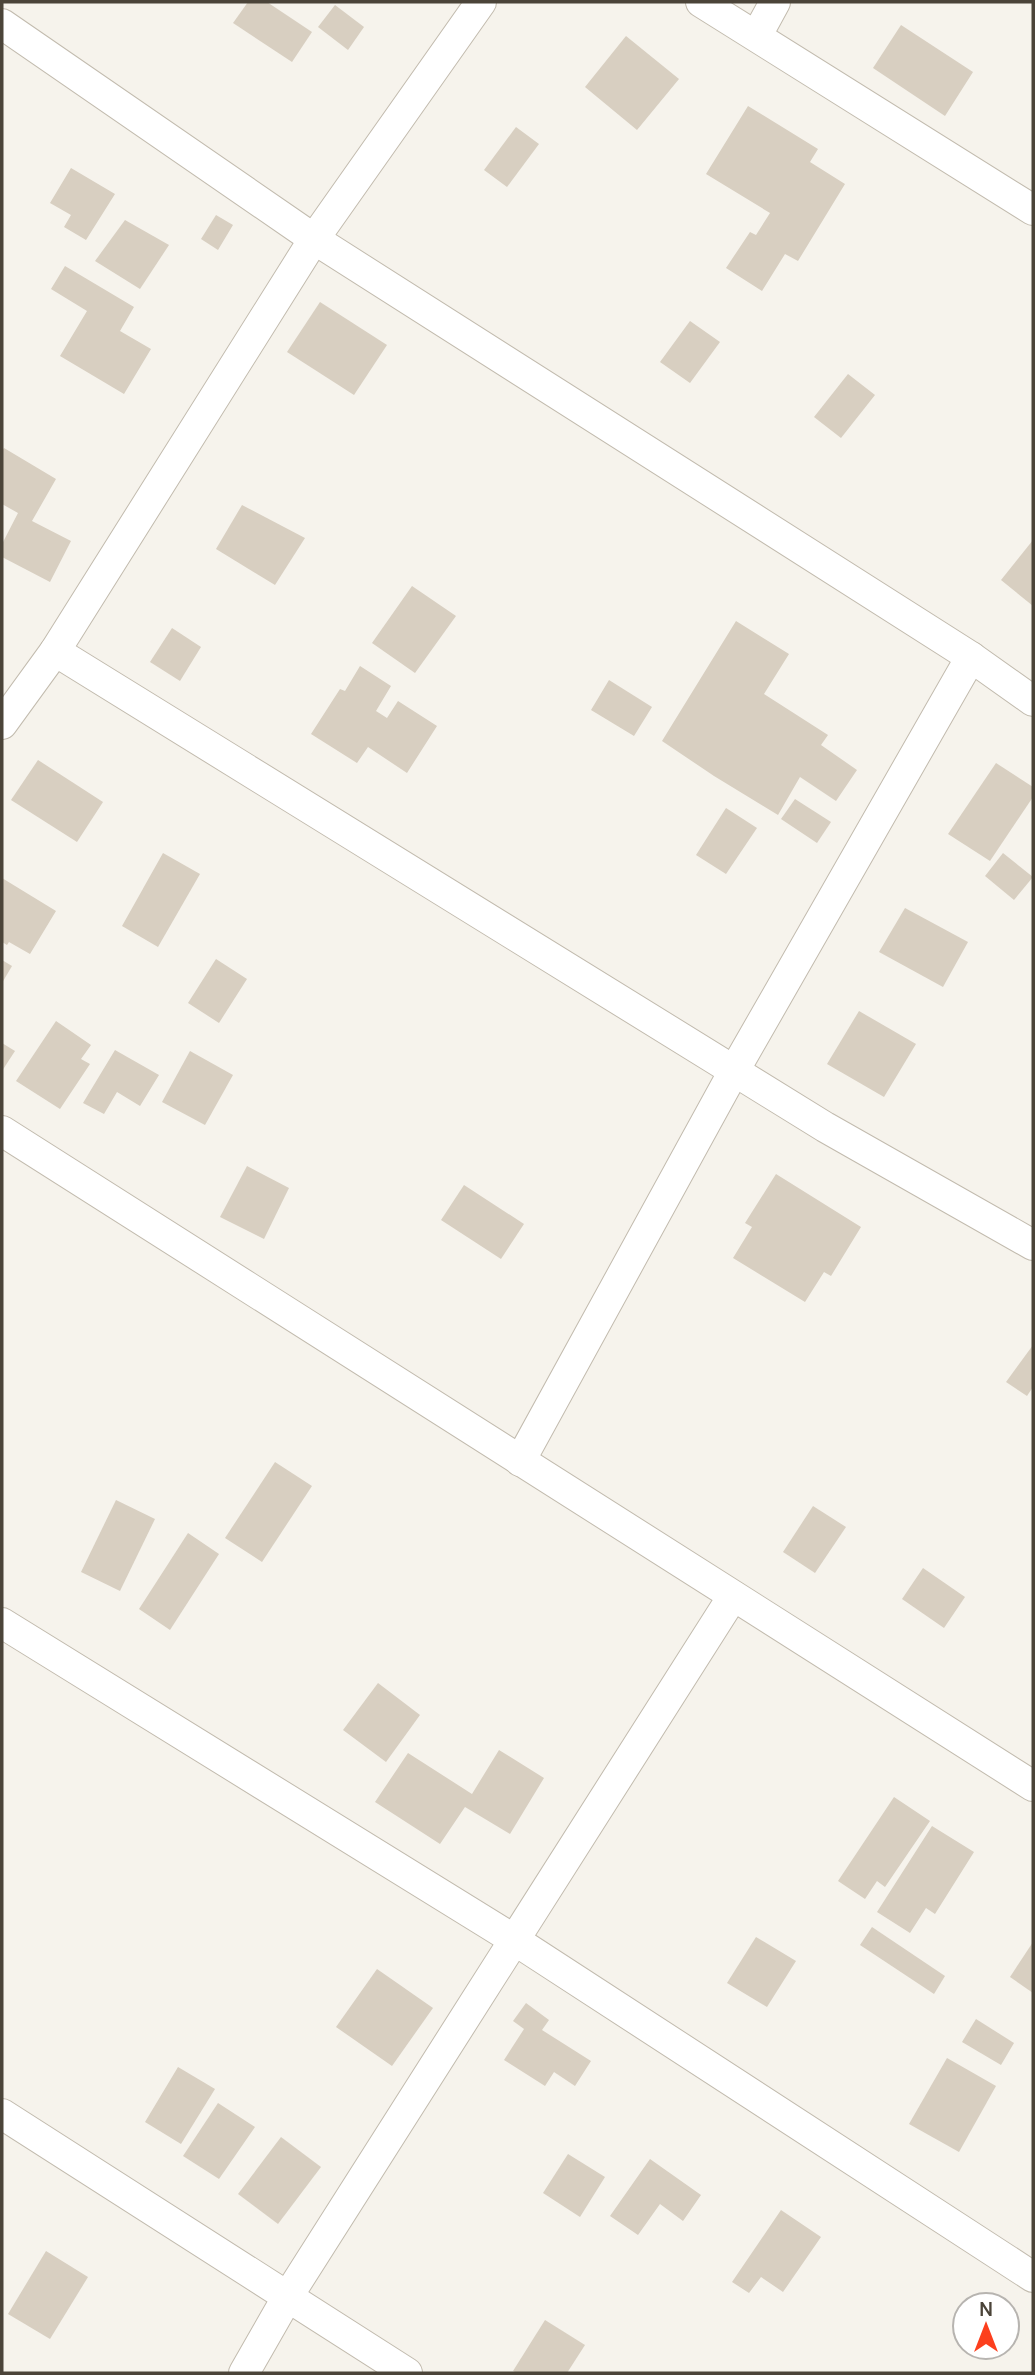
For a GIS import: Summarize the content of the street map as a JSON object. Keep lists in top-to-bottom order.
{
  "north": "top"
}
